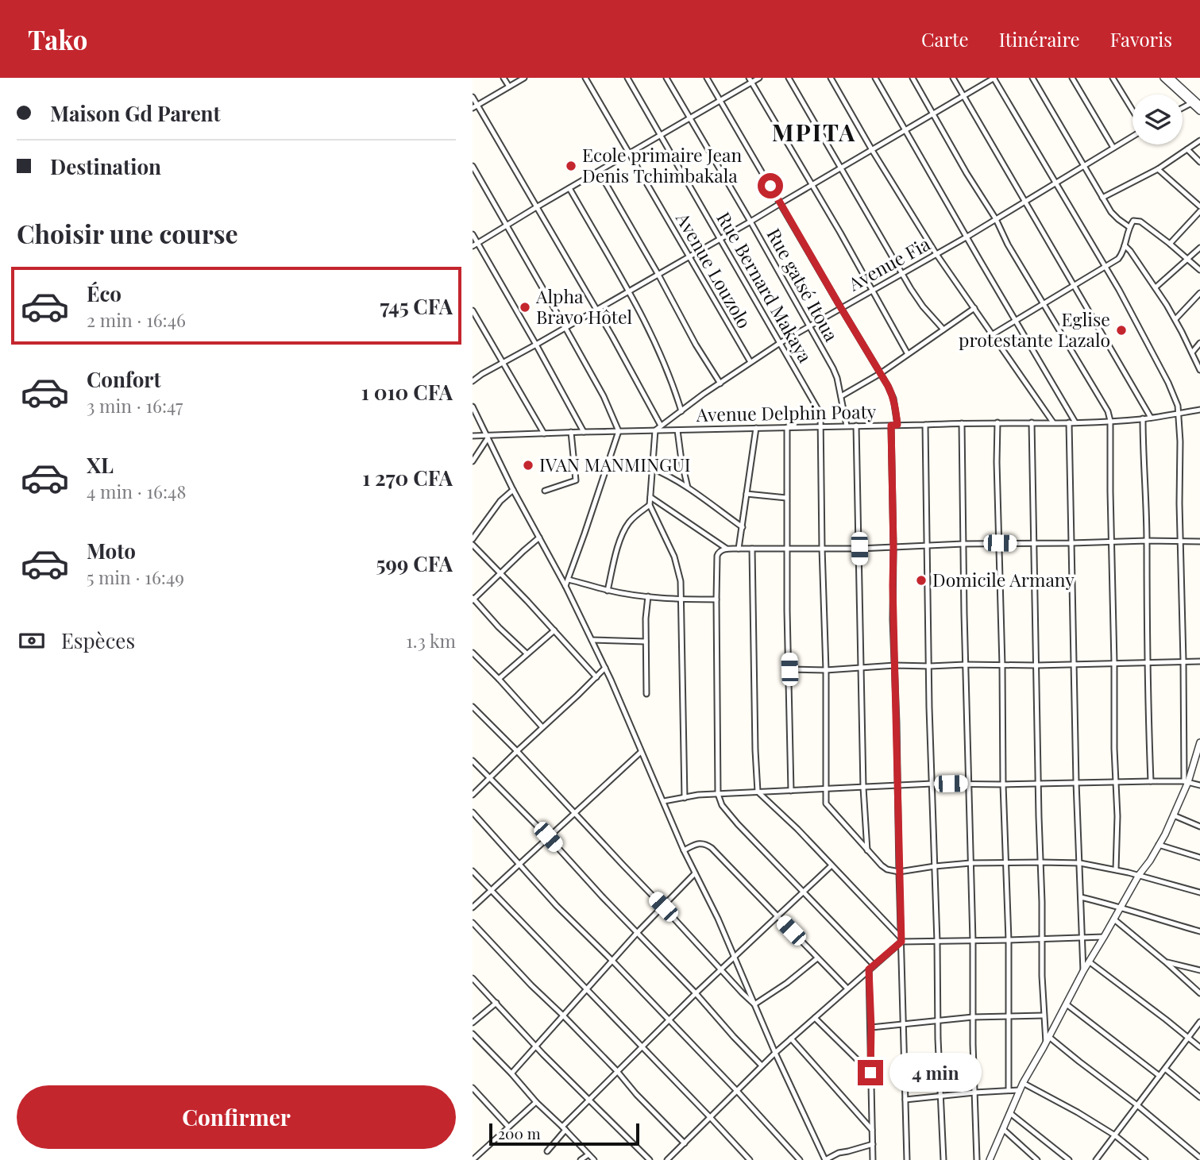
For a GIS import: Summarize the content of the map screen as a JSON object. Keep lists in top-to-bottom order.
{
  "streets": {
    "street": [
      "Avenue Fia",
      "Avenue Louzolo",
      "Rue gatsé Itoua",
      "Rue Bernard Makaya",
      "Avenue Delphin Poaty"
    ]
  },
  "crossings": [
    ["Avenue Fia", "Avenue Louzolo"],
    ["Avenue Fia", "Rue gatsé Itoua"],
    ["Avenue Fia", "Rue Bernard Makaya"],
    ["Avenue Fia", "Avenue Delphin Poaty"],
    ["Rue gatsé Itoua", "Avenue Delphin Poaty"],
    ["Rue Bernard Makaya", "Avenue Delphin Poaty"]
  ],
  "districts": ["MPITA"],
  "places": [
    "Ecole primaire Jean Denis Tchimbakala",
    "Alpha Bravo Hôtel",
    "Eglise protestante Lazalo",
    "IVAN MANMINGUI",
    "Domicile Armany"
  ],
  "scale_bar": "200 m",
  "page": {
    "header": "Tako",
    "nav": ["Carte", "Itinéraire", "Favoris"],
    "banner": ["Maison Gd Parent", "Destination"],
    "heading": "Choisir une course",
    "list": [
      {
        "name": "Éco",
        "note": "2 min · 16:46",
        "value": "745 CFA"
      },
      {
        "name": "Confort",
        "note": "3 min · 16:47",
        "value": "1 010 CFA"
      },
      {
        "name": "XL",
        "note": "4 min · 16:48",
        "value": "1 270 CFA"
      },
      {
        "name": "Moto",
        "note": "5 min · 16:49",
        "value": "599 CFA"
      }
    ],
    "pay": ["Espèces", "1.3 km"],
    "bubble": "4 min",
    "buttons": "Confirmer",
    "scale": "200 m"
  }
}
